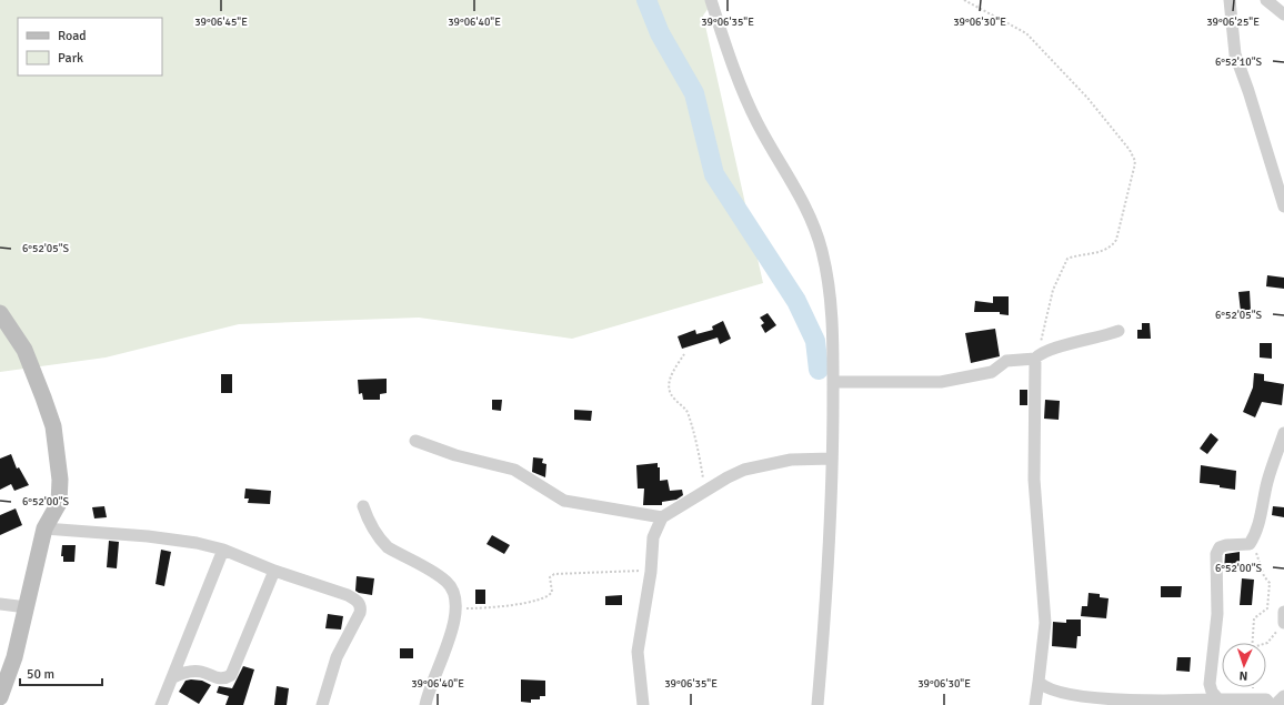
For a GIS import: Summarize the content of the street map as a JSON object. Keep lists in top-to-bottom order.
{
  "legend": ["Road", "Park"],
  "scale_bar": "50 m",
  "north": "bottom",
  "coordinates": [
    "39°06'45\"E",
    "39°06'40\"E",
    "39°06'35\"E",
    "39°06'30\"E",
    "39°06'25\"E",
    "6°52'10\"S",
    "6°52'05\"S",
    "6°52'00\"S"
  ]
}
